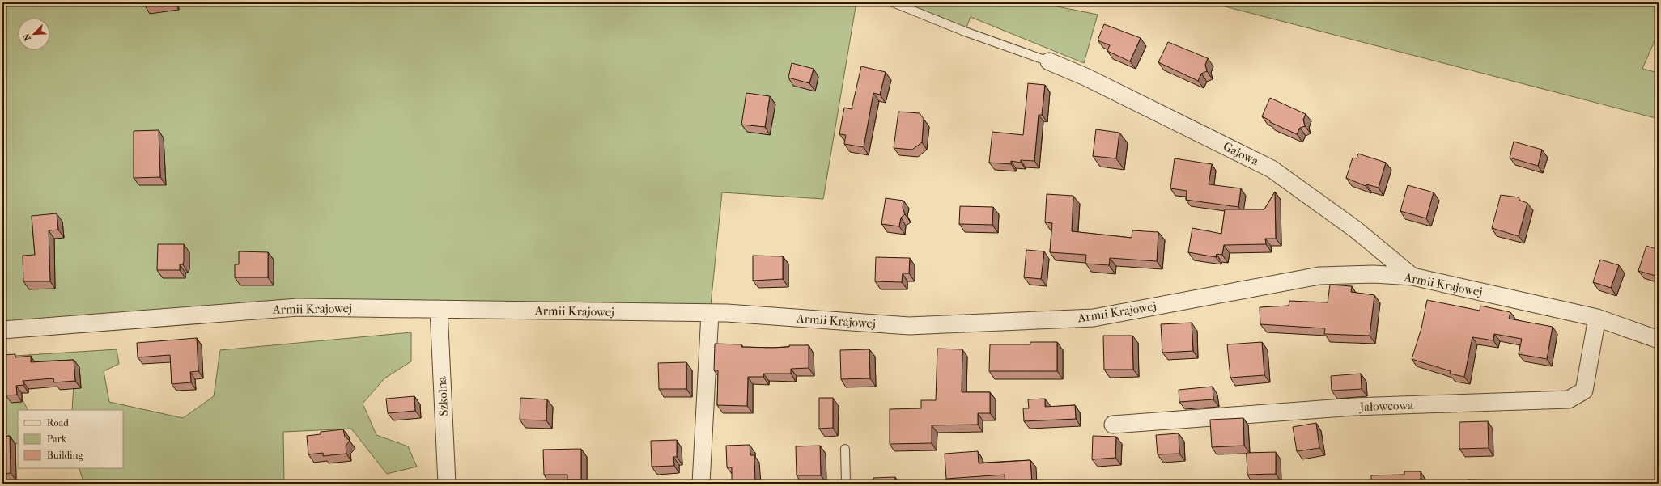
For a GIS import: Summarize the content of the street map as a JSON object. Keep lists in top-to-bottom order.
{
  "streets": {
    "street": [
      "Gajowa",
      "Armii Krajowej",
      "Szkolna",
      "Jałowcowa"
    ]
  },
  "crossings": [
    ["Gajowa", "Armii Krajowej"],
    ["Armii Krajowej", "Szkolna"],
    ["Armii Krajowej", "Jałowcowa"]
  ],
  "legend": ["Road", "Park", "Building"],
  "north": "bottom left"
}
